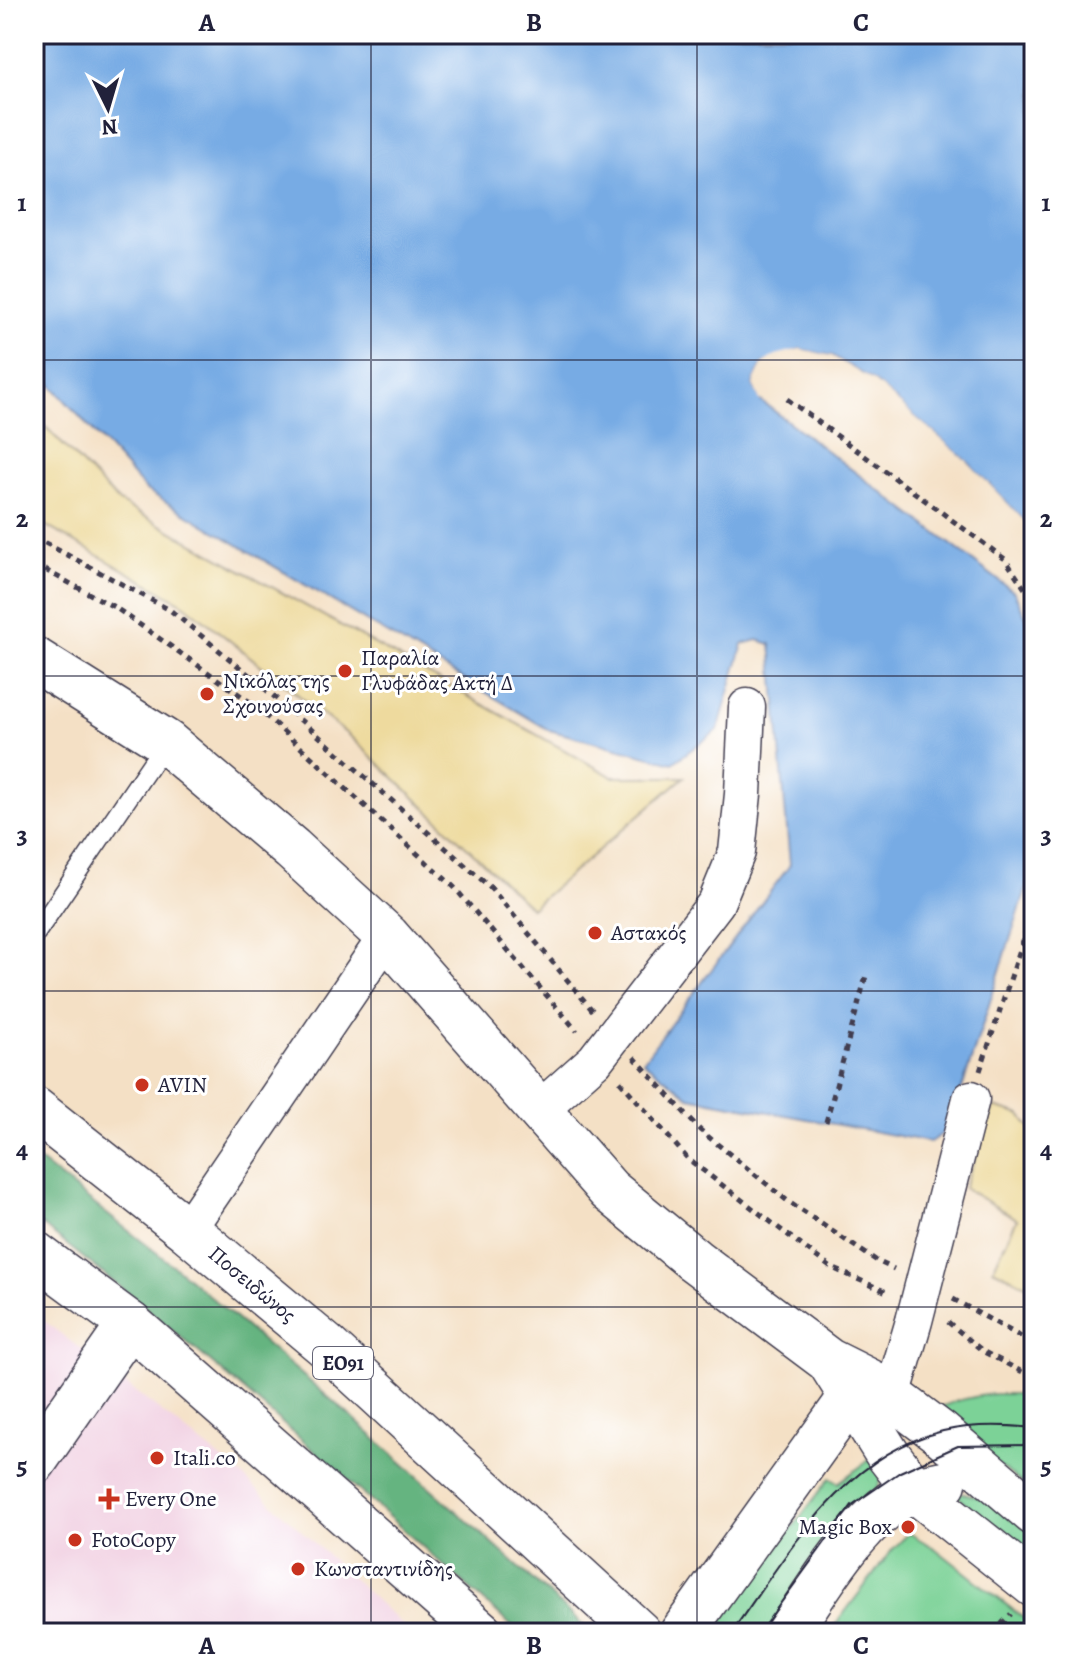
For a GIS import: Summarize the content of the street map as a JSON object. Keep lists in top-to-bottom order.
{
  "streets": {
    "main road": ["Ποσειδώνος", "ΕΟ91"]
  },
  "places": {
    "other": [
      "Παραλία Γλυφάδας Ακτή Δ",
      "Νικόλας της Σχοινούσας",
      "Αστακός",
      "AVIN",
      "Itali.co",
      "Magic Box",
      "FotoCopy",
      "Κωνσταντινίδης"
    ],
    "health": ["Every One"]
  },
  "north": "bottom",
  "grid": {
    "columns": ["A", "B", "C"],
    "rows": [
      "1",
      "2",
      "3",
      "4",
      "5"
    ]
  }
}
